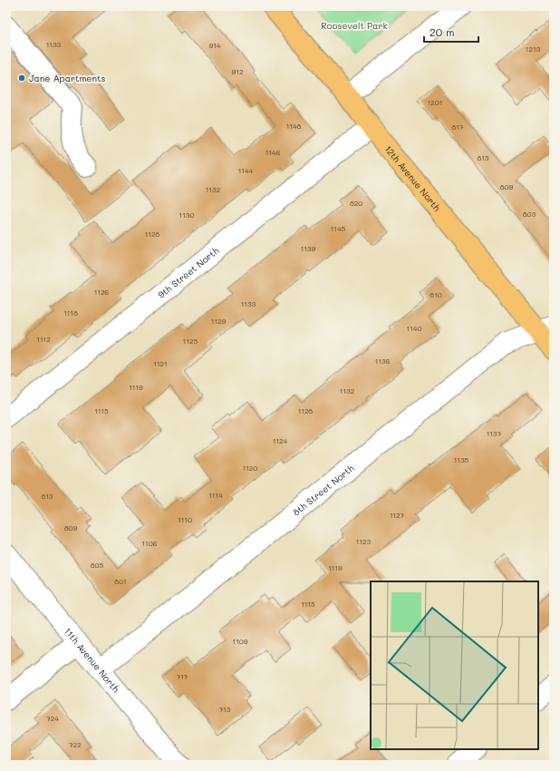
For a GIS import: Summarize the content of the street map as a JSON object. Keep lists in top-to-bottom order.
{
  "streets": {
    "main road": ["12th Avenue North"],
    "street": ["9th Street North", "8th Street North", "11th Avenue North"]
  },
  "crossings": [
    ["12th Avenue North", "9th Street North"],
    ["12th Avenue North", "8th Street North"],
    ["8th Street North", "11th Avenue North"]
  ],
  "parks": ["Roosevelt Park"],
  "places": ["Jane Apartments"],
  "house_numbers": [
    "1133",
    "914",
    "1213",
    "912",
    "1201",
    "1148",
    "817",
    "1146",
    "813",
    "1144",
    "809",
    "1132",
    "820",
    "803",
    "1130",
    "1145",
    "1128",
    "1139",
    "1126",
    "810",
    "1133",
    "1118",
    "1129",
    "1140",
    "1112",
    "1125",
    "1136",
    "1121",
    "1119",
    "1132",
    "1115",
    "1128",
    "1137",
    "1124",
    "1135",
    "1120",
    "1114",
    "813",
    "1127",
    "1110",
    "809",
    "1123",
    "1106",
    "805",
    "1119",
    "801",
    "1115",
    "1109",
    "717",
    "713",
    "724",
    "722"
  ],
  "scale_bar": "20 m"
}
